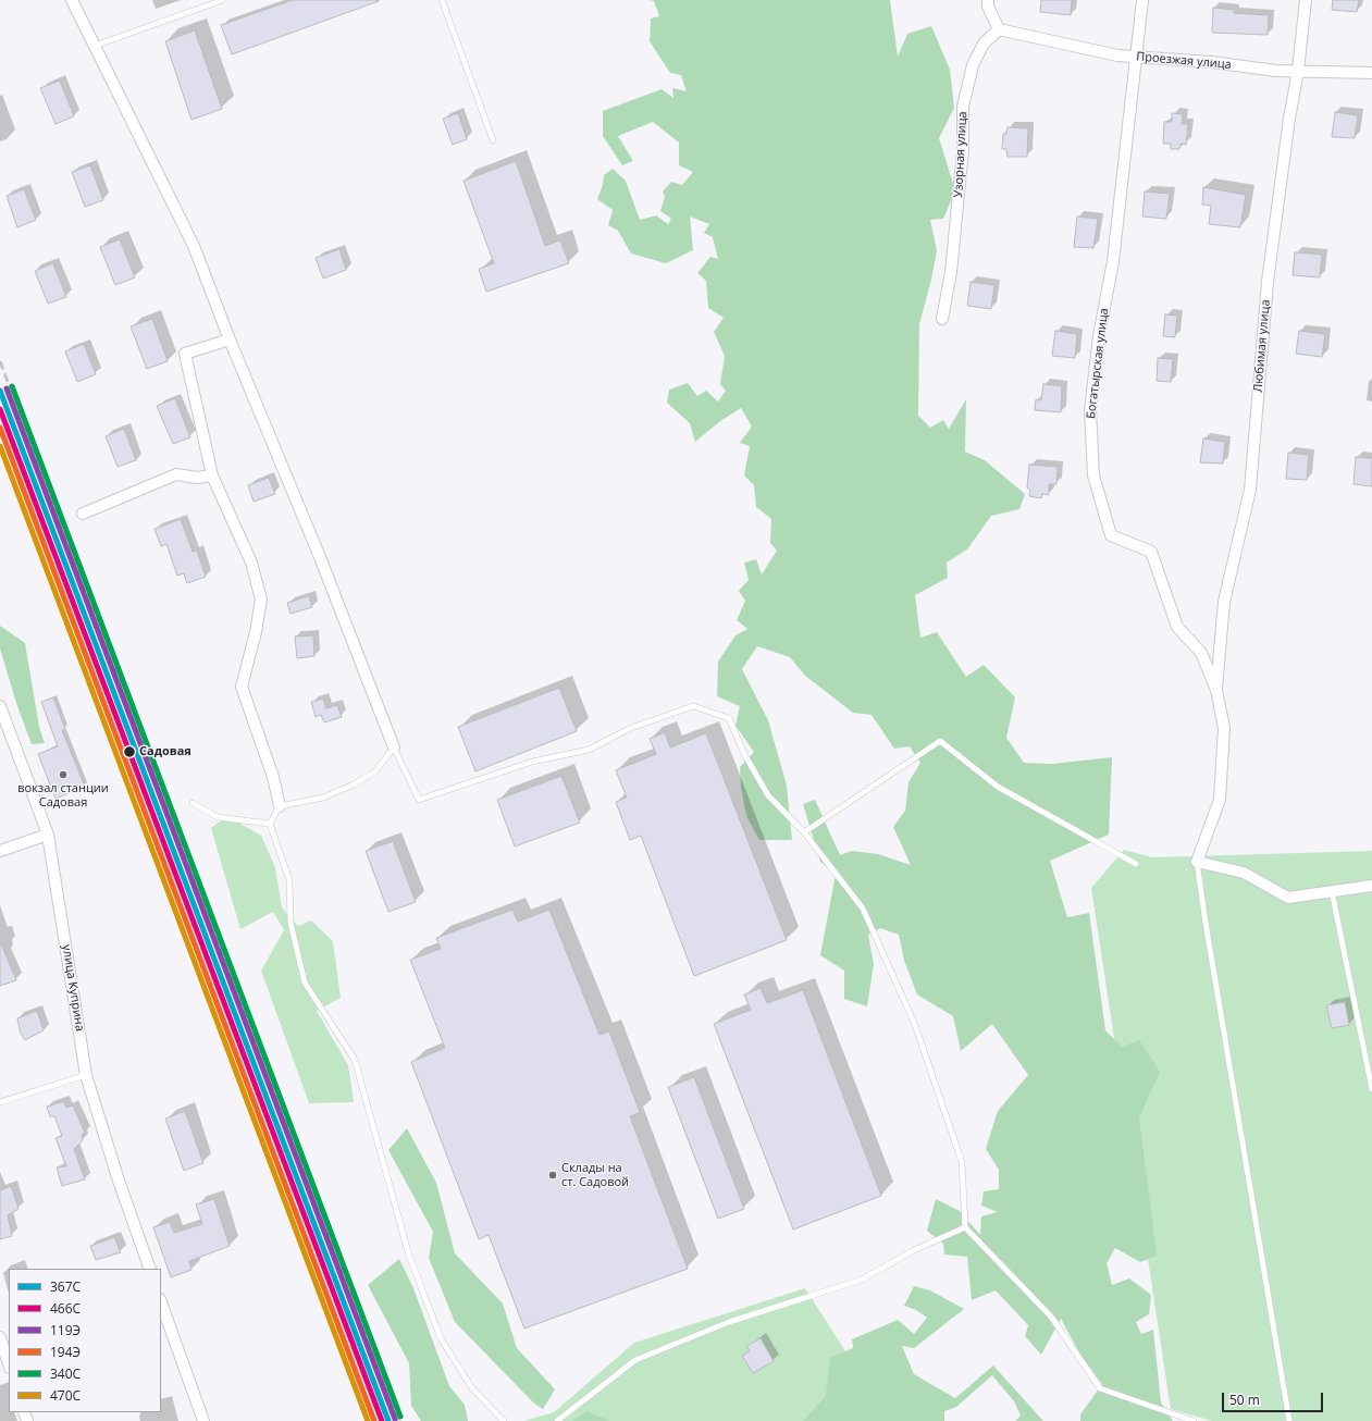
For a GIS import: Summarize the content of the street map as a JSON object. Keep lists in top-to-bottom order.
{
  "streets": {
    "street": [
      "Проезжая улица",
      "Узорная улица",
      "Любимая улица",
      "Богатырская улица",
      "улица Куприна"
    ]
  },
  "crossings": [
    ["Проезжая улица", "Узорная улица"],
    ["Проезжая улица", "Любимая улица"],
    ["Проезжая улица", "Богатырская улица"],
    ["Любимая улица", "Богатырская улица"]
  ],
  "places": ["Садовая", "вокзал станции Садовая", "Склады на ст. Садовой"],
  "lines": [
    "transit line 340С",
    "transit line 119Э",
    "transit line 367С",
    "transit line 466С",
    "transit line 194Э",
    "transit line 470С"
  ],
  "legend": [
    "367С",
    "466С",
    "119Э",
    "194Э",
    "340С",
    "470С"
  ],
  "scale_bar": "50 m"
}
